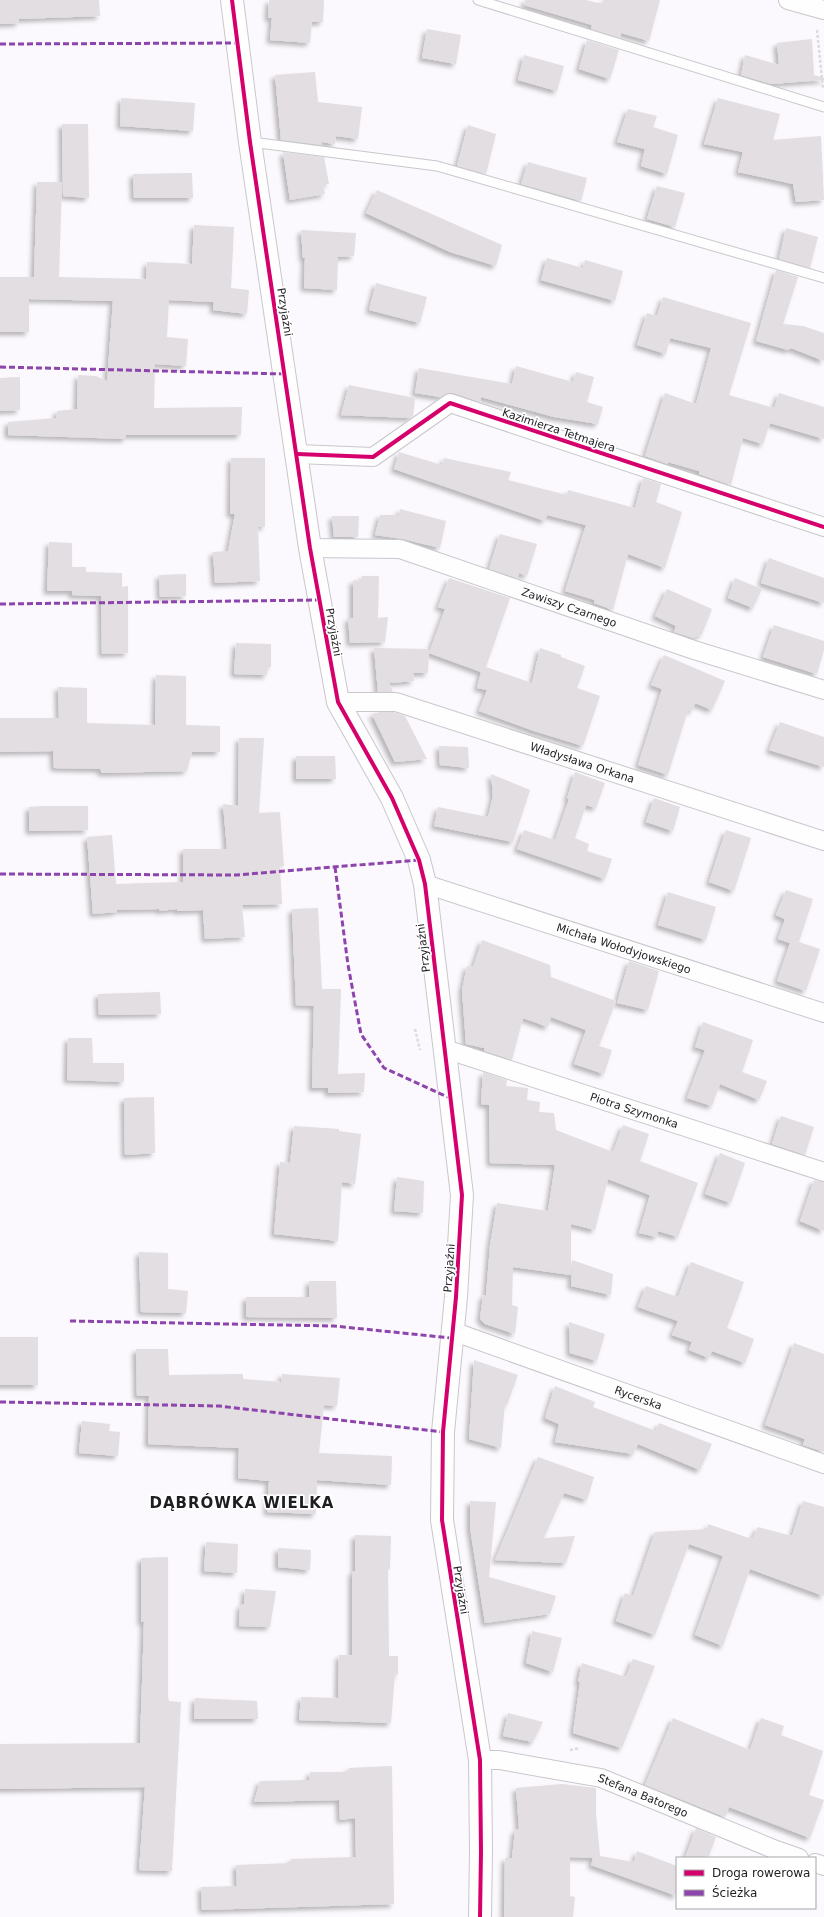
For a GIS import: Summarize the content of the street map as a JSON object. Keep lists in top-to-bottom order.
{
  "streets": {
    "street": [
      "Przyjaźni",
      "Kazimierza Tetmajera",
      "Zawiszy Czarnego",
      "Władysława Orkana",
      "Michała Wołodyjowskiego",
      "Piotra Szymonka",
      "Rycerska",
      "Stefana Batorego"
    ]
  },
  "crossings": [
    ["Przyjaźni", "Kazimierza Tetmajera"],
    ["Przyjaźni", "Zawiszy Czarnego"],
    ["Przyjaźni", "Władysława Orkana"],
    ["Przyjaźni", "Michała Wołodyjowskiego"],
    ["Przyjaźni", "Piotra Szymonka"],
    ["Przyjaźni", "Rycerska"],
    ["Przyjaźni", "Stefana Batorego"]
  ],
  "districts": ["DĄBRÓWKA WIELKA"],
  "legend": ["Droga rowerowa", "Ścieżka"]
}
